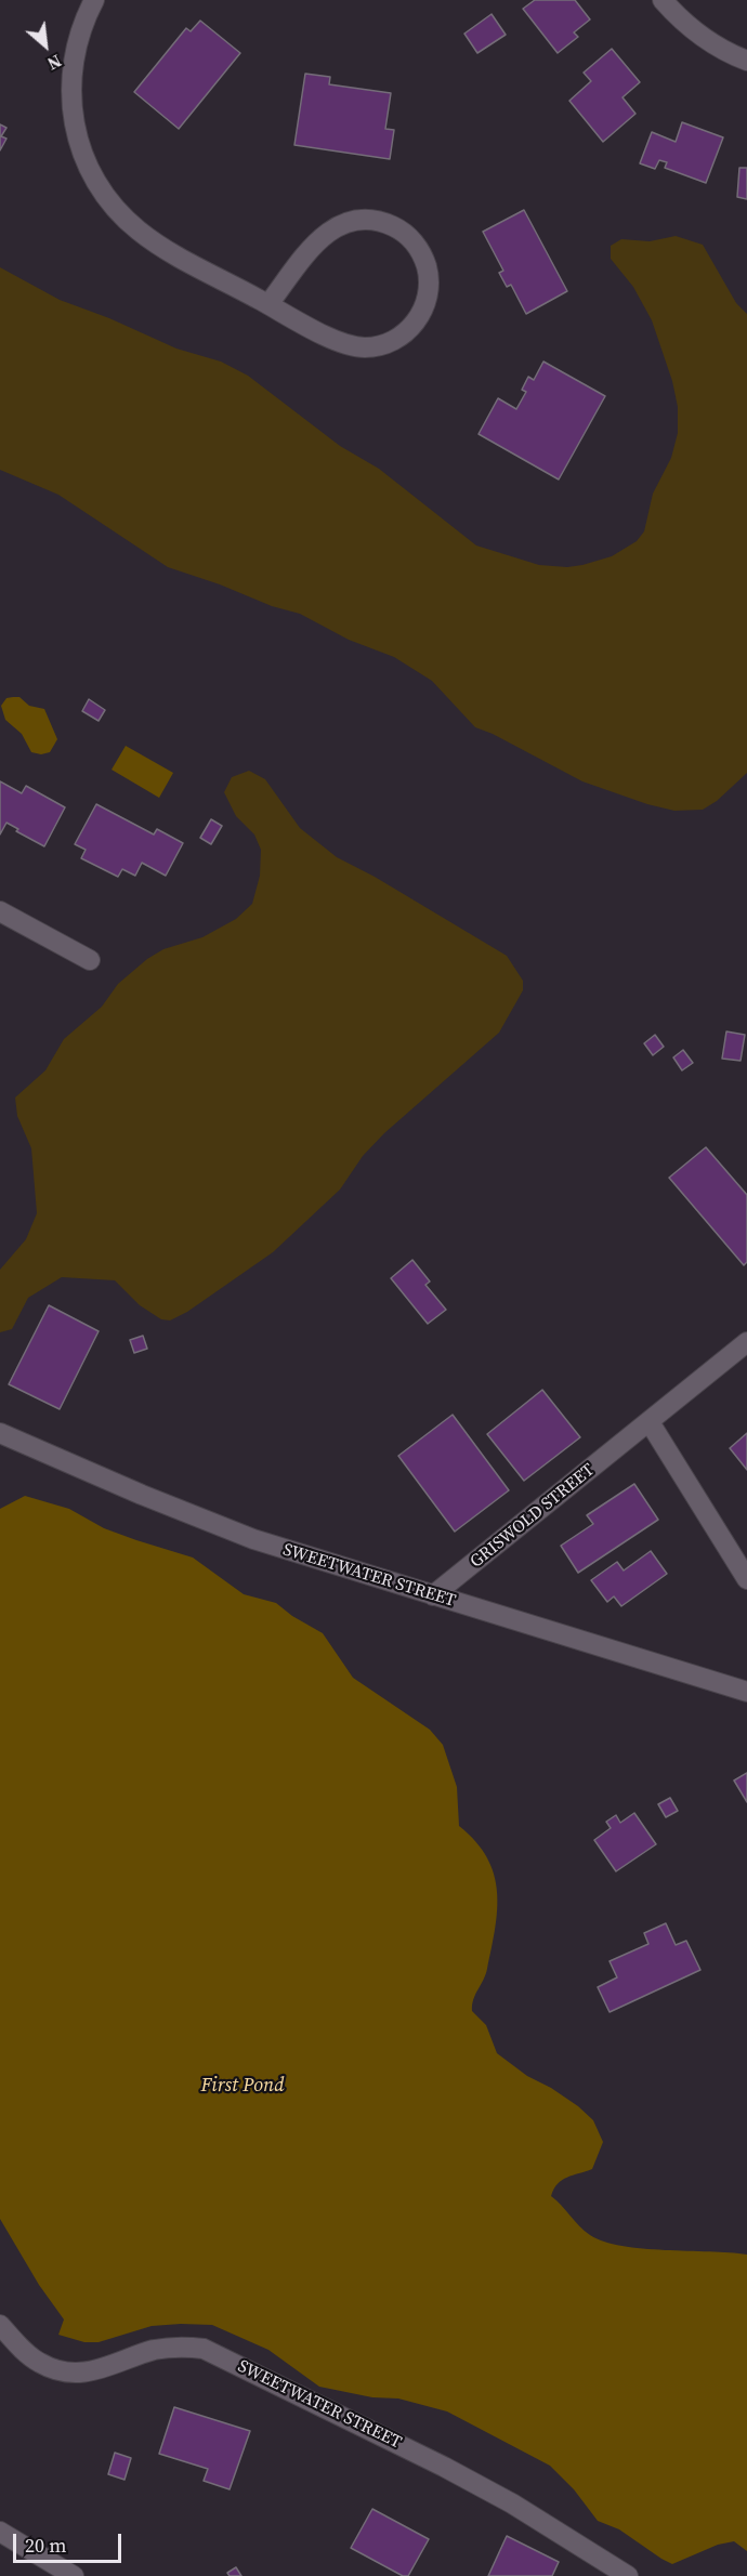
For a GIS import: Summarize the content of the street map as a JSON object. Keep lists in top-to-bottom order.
{
  "streets": {
    "street": ["GRISWOLD STREET", "SWEETWATER STREET"]
  },
  "crossings": [
    ["GRISWOLD STREET", "SWEETWATER STREET"]
  ],
  "water": ["First Pond"],
  "scale_bar": "20 m",
  "north": "bottom right"
}
